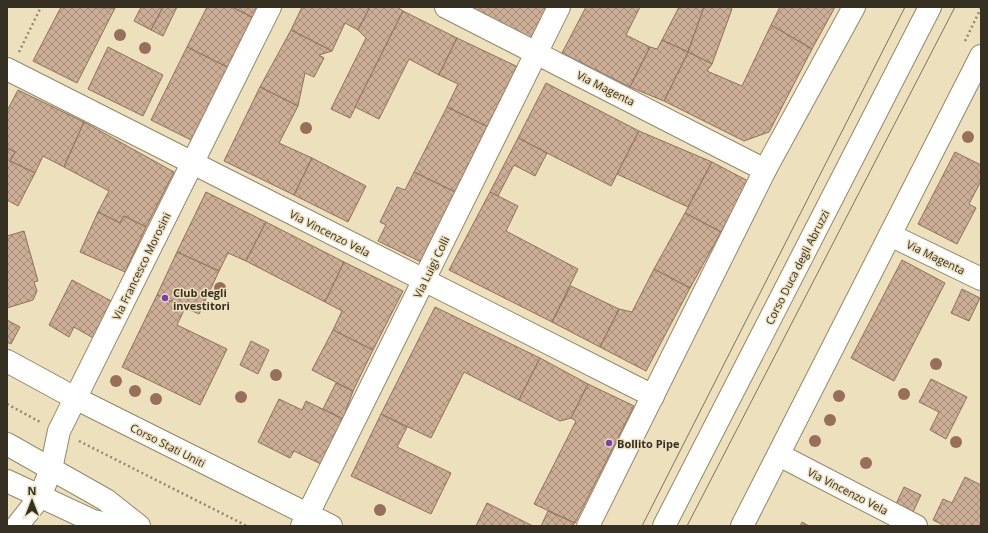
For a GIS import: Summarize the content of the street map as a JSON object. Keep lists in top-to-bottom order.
{
  "streets": {
    "street": [
      "Via Magenta",
      "Via Vincenzo Vela",
      "Via Francesco Morosini",
      "Via Luigi Colli",
      "Corso Duca degli Abruzzi",
      "Corso Stati Uniti"
    ]
  },
  "crossings": [
    ["Via Magenta", "Via Luigi Colli"],
    ["Via Vincenzo Vela", "Via Francesco Morosini"],
    ["Via Vincenzo Vela", "Via Luigi Colli"],
    ["Via Francesco Morosini", "Corso Stati Uniti"],
    ["Via Luigi Colli", "Corso Stati Uniti"]
  ],
  "places": ["Club degli investitori", "Bollito Pipe"],
  "north": "top"
}
